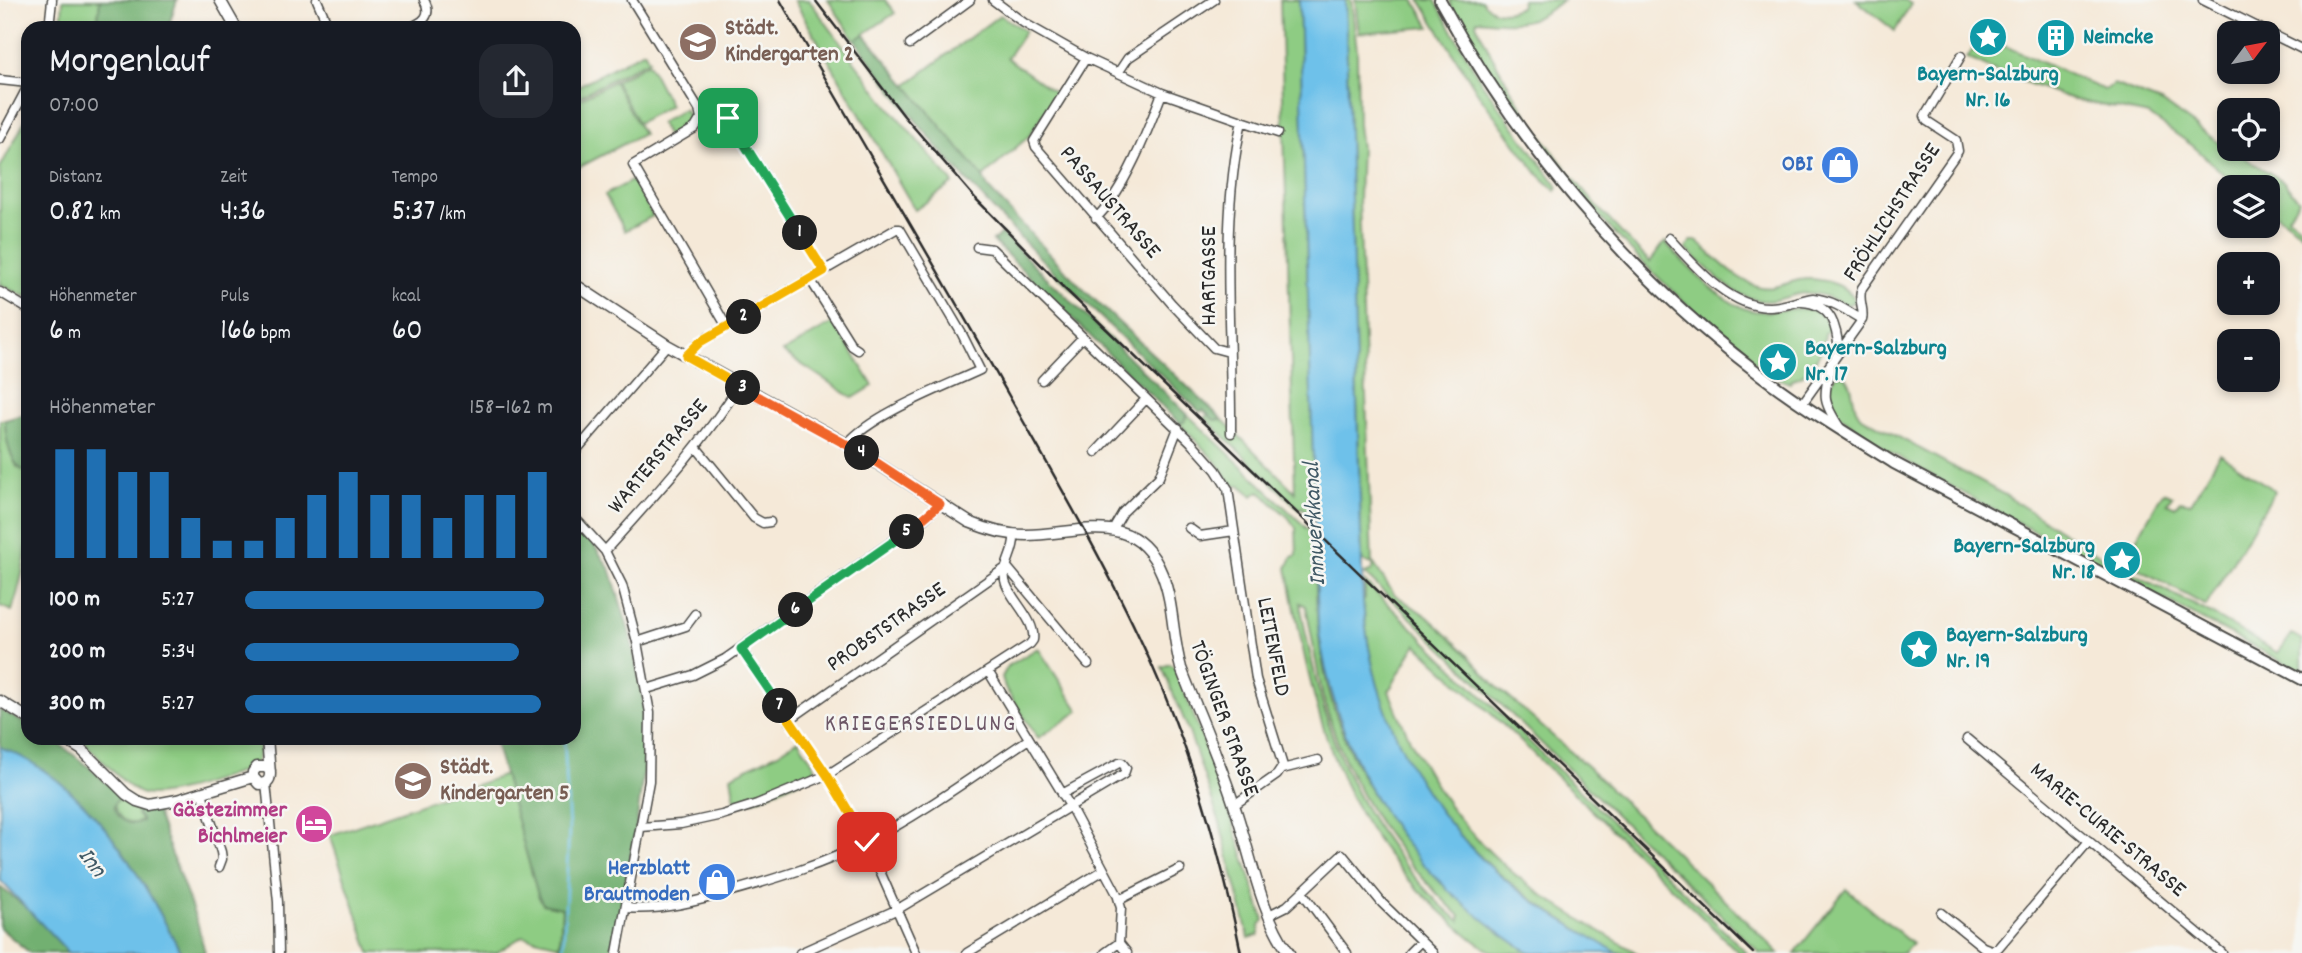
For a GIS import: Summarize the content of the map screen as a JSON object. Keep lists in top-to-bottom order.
{
  "streets": {
    "street": [
      "PASSAUSTRASSE",
      "FRÖHLICHSTRASSE",
      "HARTGASSE",
      "WARTERSTRASSE",
      "PROBSTSTRASSE",
      "LEITENFELD",
      "TÖGINGER STRASSE",
      "MARIE-CURIE-STRASSE"
    ]
  },
  "crossings": [
    ["PASSAUSTRASSE", "HARTGASSE"]
  ],
  "districts": ["KRIEGERSIEDLUNG"],
  "water": ["Innwerkkanal", "Inn"],
  "places": {
    "place": [
      "Bayern-Salzburg Nr. 16",
      "Bayern-Salzburg Nr. 17",
      "Bayern-Salzburg Nr. 18",
      "Bayern-Salzburg Nr. 19"
    ],
    "building": ["Neimcke"],
    "school or university": ["Städt. Kindergarten 2", "Städt. Kindergarten 5"],
    "shop": ["OBI", "Herzblatt Brautmoden"],
    "hotel": ["Gästezimmer Bichlmeier"]
  },
  "north": "top right",
  "page": {
    "map_buttons": ["+", "−"],
    "heading": ["Morgenlauf", "07:00"],
    "stats": [
      ["Distanz", "0.82 km"],
      ["Zeit", "4:36"],
      ["Tempo", "5:37 /km"],
      ["Höhenmeter", "6 m"],
      ["Puls", "166 bpm"],
      ["kcal", "60"]
    ],
    "pins": [
      "1",
      "2",
      "3",
      "4",
      "5",
      "6",
      "7"
    ],
    "chart": ["Höhenmeter", "158–162 m"],
    "list": [
      {
        "name": "100 m",
        "note": "5:27"
      },
      {
        "name": "200 m",
        "note": "5:34"
      },
      {
        "name": "300 m",
        "note": "5:27"
      }
    ]
  }
}
